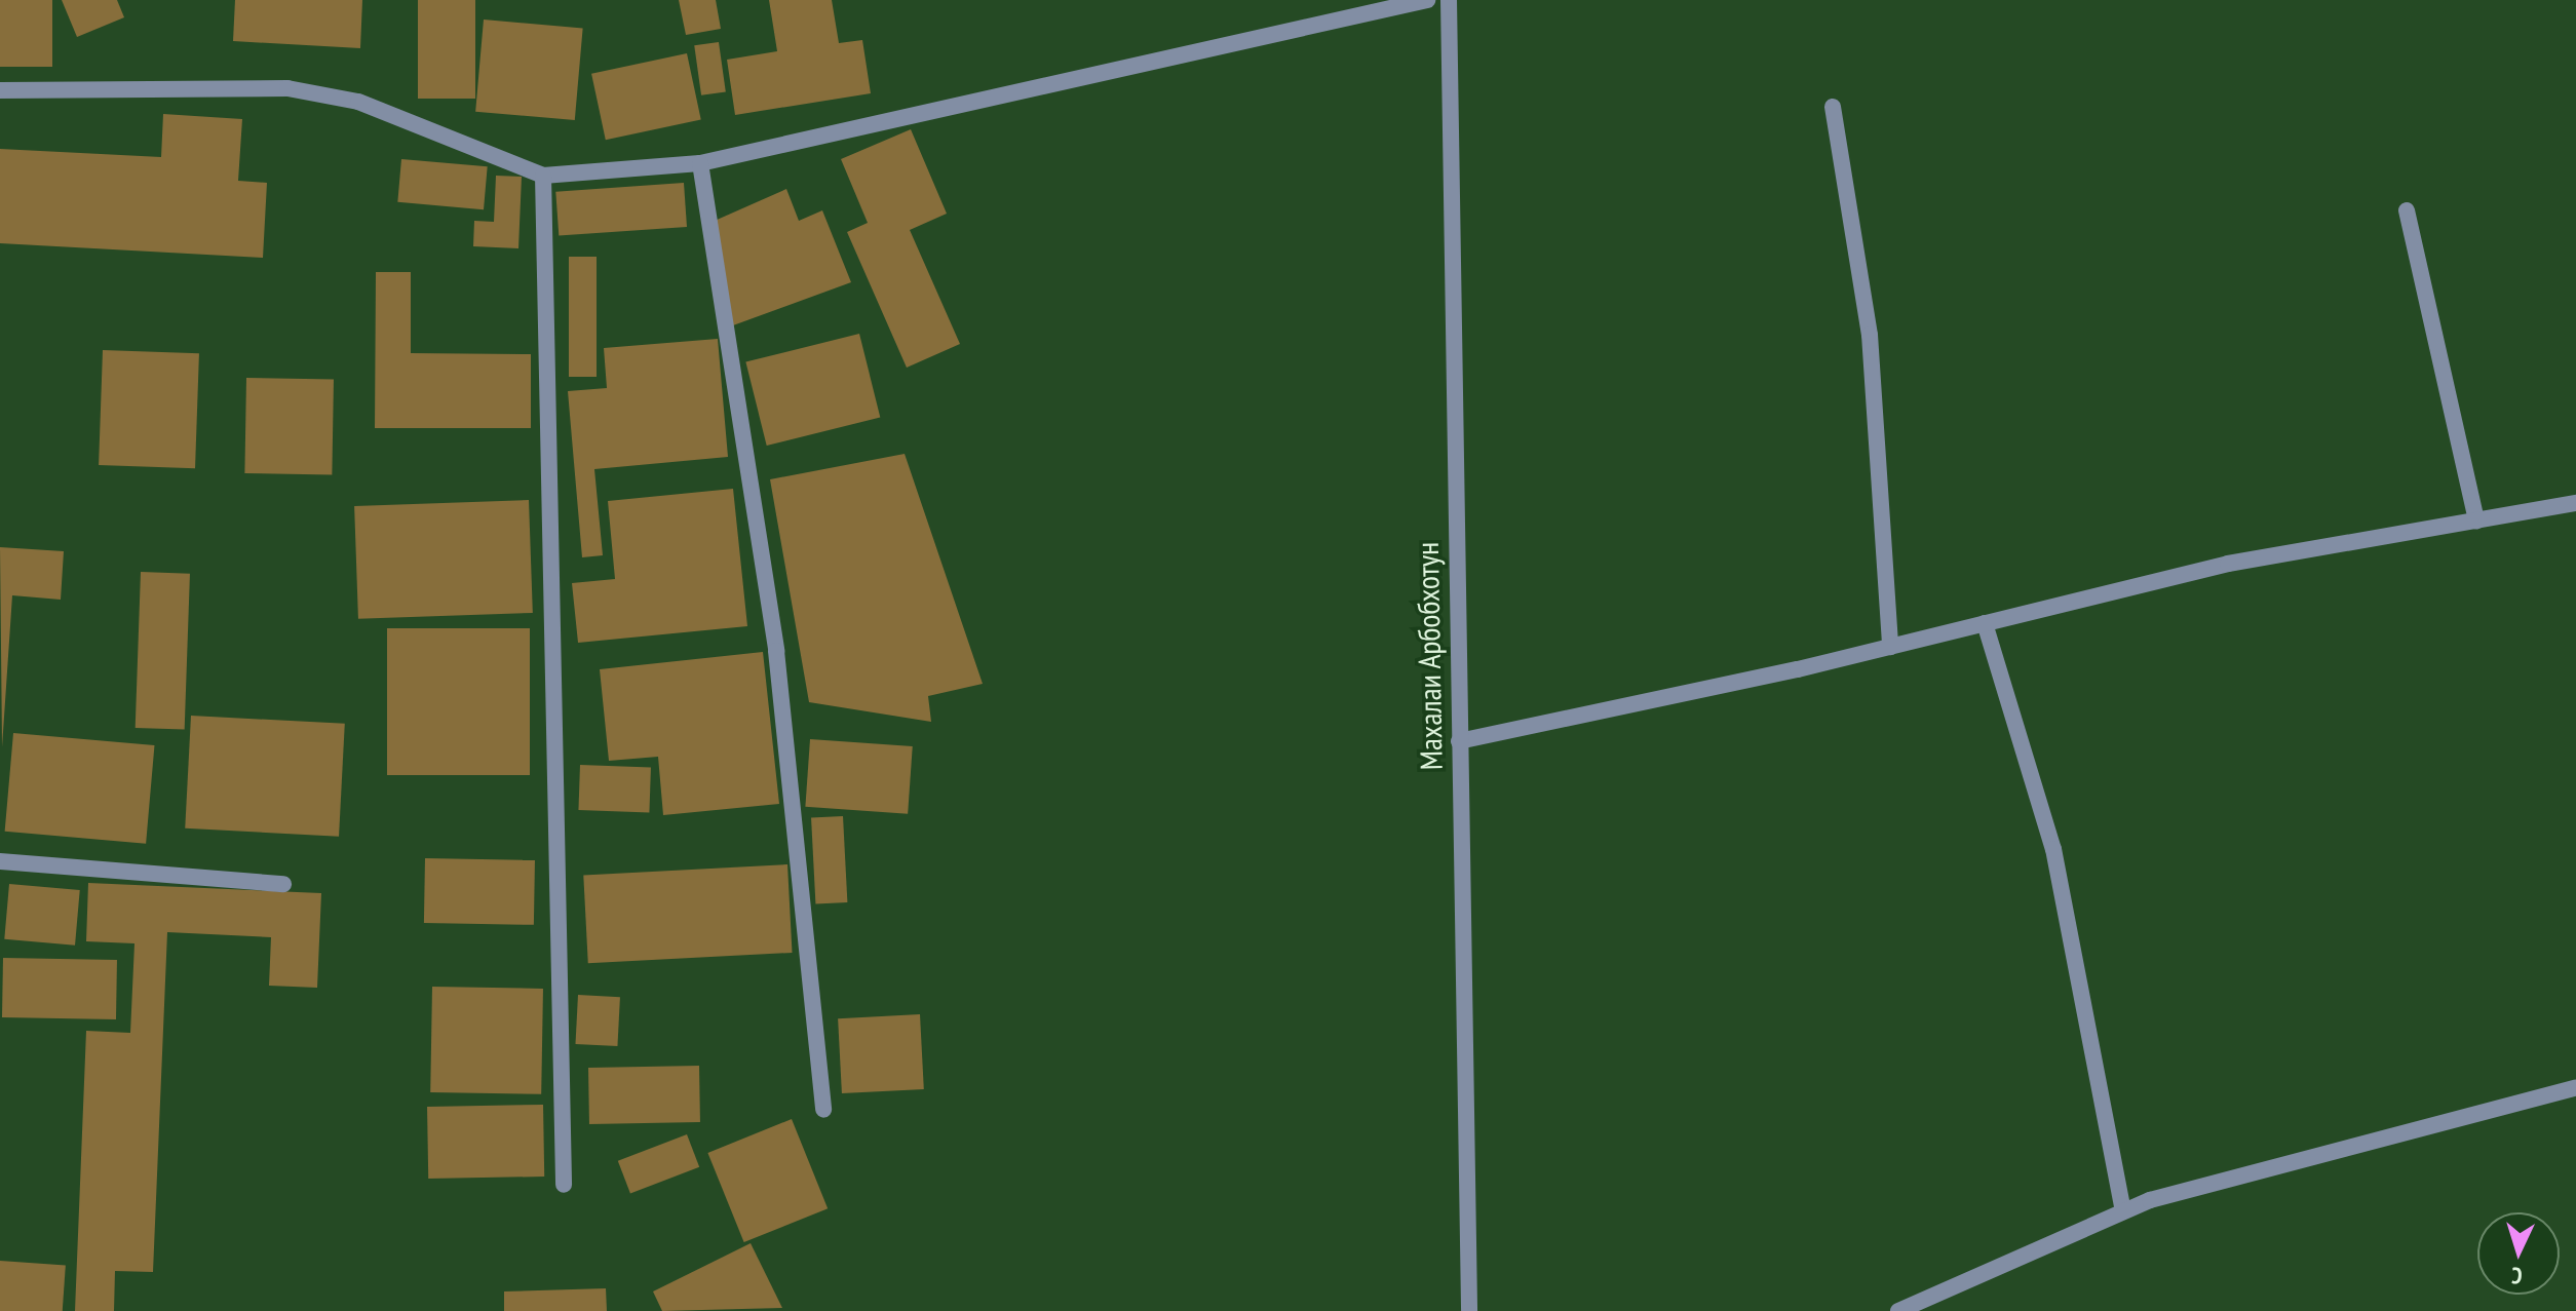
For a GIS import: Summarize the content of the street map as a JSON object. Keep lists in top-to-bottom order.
{
  "streets": {
    "street": ["Махалаи Арбобхотун"]
  },
  "north": "bottom"
}
